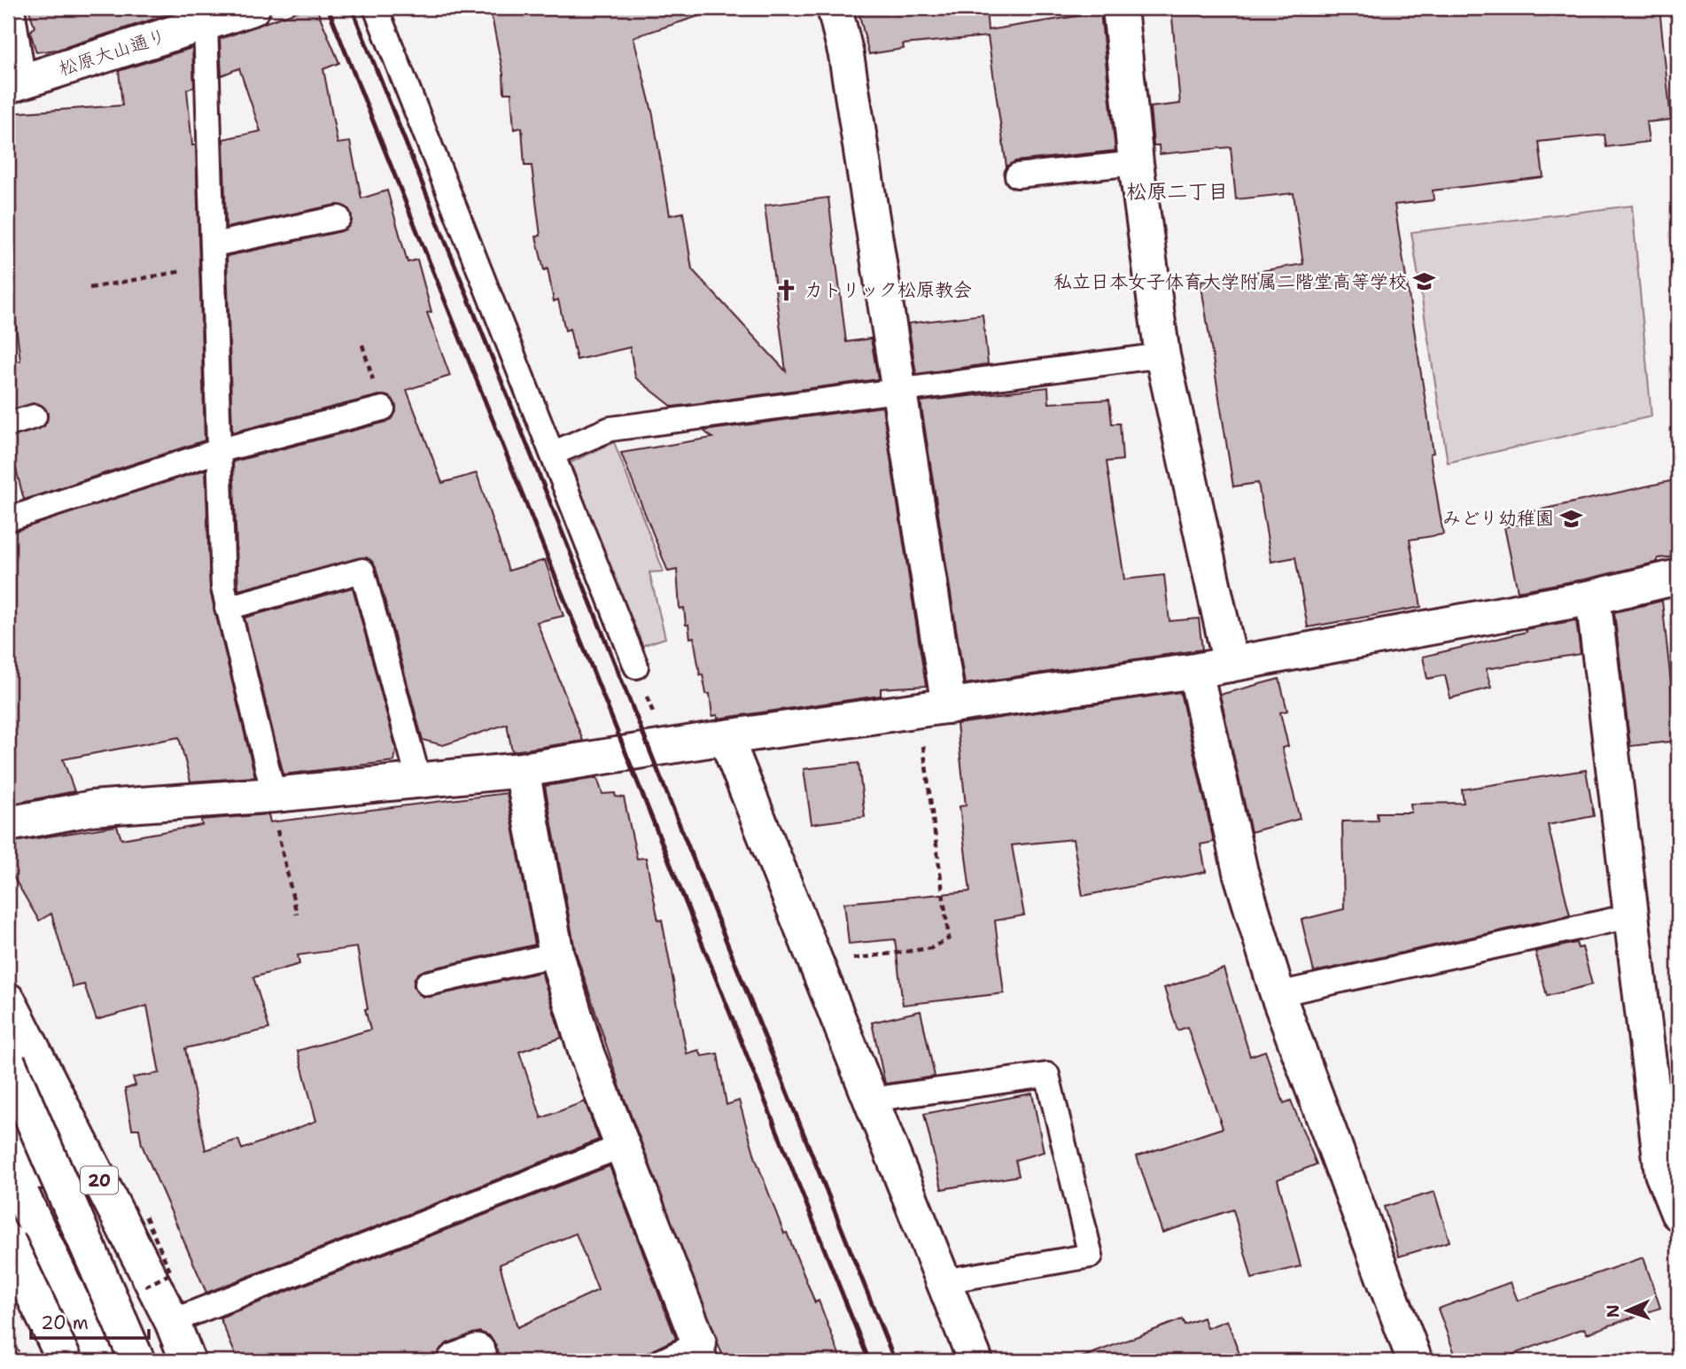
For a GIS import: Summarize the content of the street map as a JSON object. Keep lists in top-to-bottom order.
{
  "streets": {
    "main road": ["松原大山通り", "20"]
  },
  "districts": ["松原二丁目"],
  "places": {
    "school or university": ["私立日本女子体育大学附属二階堂高等学校", "みどり幼稚園"],
    "church": ["カトリック松原教会"]
  },
  "scale_bar": "20 m",
  "north": "left"
}
